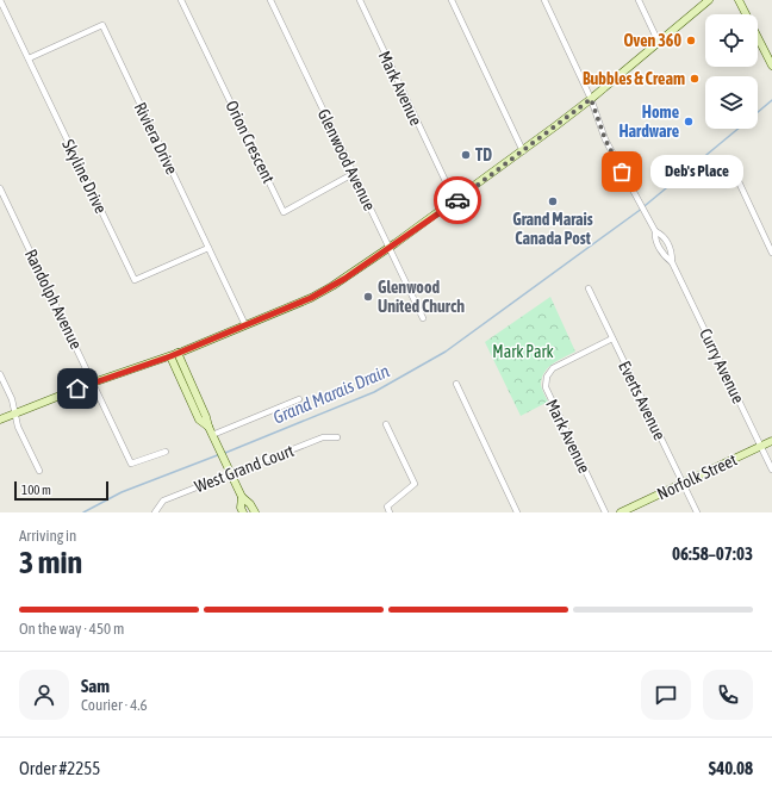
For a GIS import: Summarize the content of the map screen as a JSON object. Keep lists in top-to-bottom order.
{
  "streets": {
    "street": [
      "Mark Avenue",
      "Riviera Drive",
      "Orion Crescent",
      "Glenwood Avenue",
      "Skyline Drive",
      "Randolph Avenue",
      "Curry Avenue",
      "Everts Avenue",
      "West Grand Court",
      "Norfolk Street"
    ]
  },
  "crossings": [
    ["Mark Avenue", "Everts Avenue"],
    ["Riviera Drive", "Skyline Drive"],
    ["Orion Crescent", "Glenwood Avenue"],
    ["Curry Avenue", "Norfolk Street"],
    ["Everts Avenue", "Norfolk Street"]
  ],
  "water": ["Grand Marais Drain"],
  "parks": ["Mark Park"],
  "places": [
    "Oven 360",
    "Bubbles & Cream",
    "Home Hardware",
    "TD",
    "Deb's Place",
    "Grand Marais Canada Post",
    "Glenwood United Church"
  ],
  "scale_bar": "100 m",
  "page": {
    "bubble": "Deb's Place",
    "scale": "100 m",
    "heading": ["3 min", "Arriving in", "06:58–07:03"],
    "panel": [
      "Sam",
      "Courier · 4.6",
      "Order #2255",
      "$40.08"
    ],
    "bar": "On the way · 450 m"
  }
}
